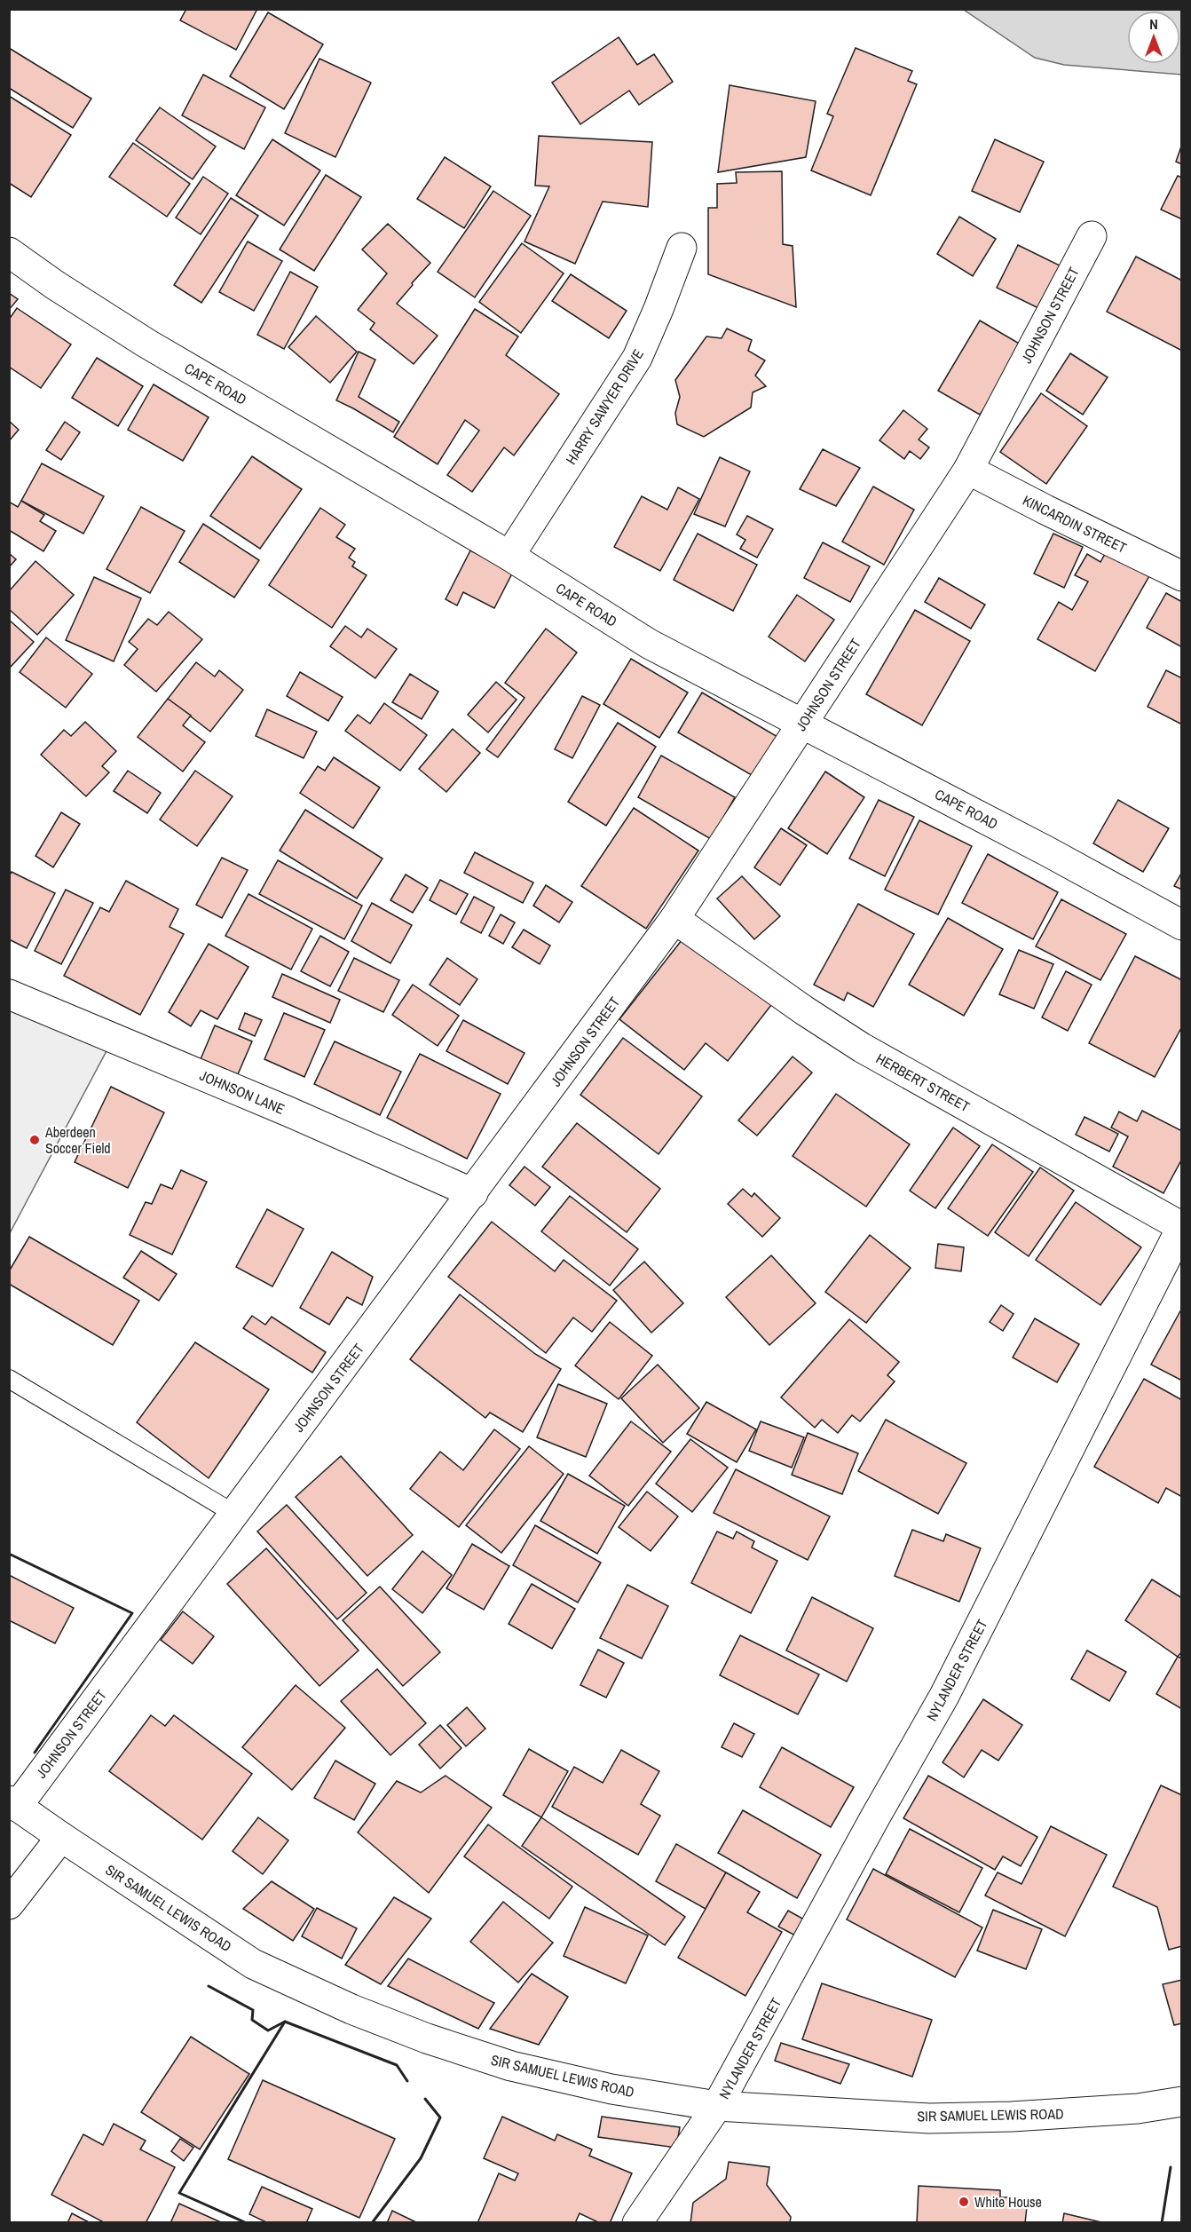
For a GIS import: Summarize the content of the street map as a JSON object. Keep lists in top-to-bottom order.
{
  "streets": {
    "street": [
      "JOHNSON STREET",
      "CAPE ROAD",
      "HARRY SAWYER DRIVE",
      "KINCARDIN STREET",
      "HERBERT STREET",
      "JOHNSON LANE",
      "NYLANDER STREET",
      "SIR SAMUEL LEWIS ROAD"
    ]
  },
  "crossings": [
    ["JOHNSON STREET", "CAPE ROAD"],
    ["JOHNSON STREET", "KINCARDIN STREET"],
    ["JOHNSON STREET", "HERBERT STREET"],
    ["JOHNSON STREET", "JOHNSON LANE"],
    ["JOHNSON STREET", "SIR SAMUEL LEWIS ROAD"],
    ["CAPE ROAD", "HARRY SAWYER DRIVE"],
    ["HERBERT STREET", "NYLANDER STREET"],
    ["NYLANDER STREET", "SIR SAMUEL LEWIS ROAD"]
  ],
  "places": ["Aberdeen Soccer Field", "White House"],
  "north": "top"
}
